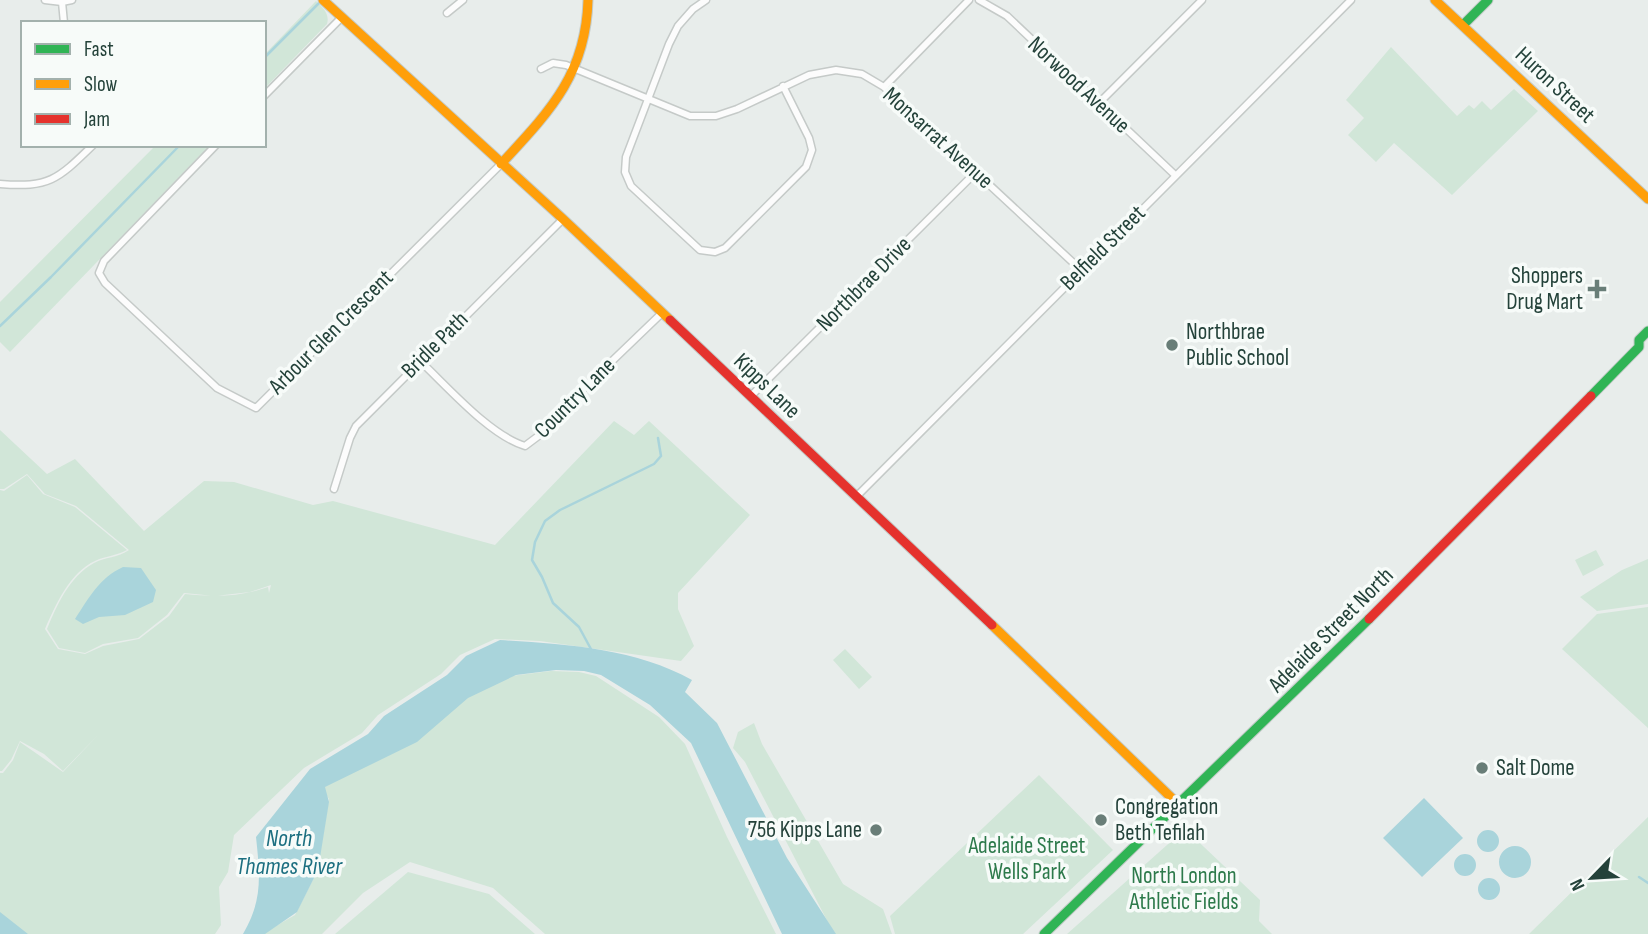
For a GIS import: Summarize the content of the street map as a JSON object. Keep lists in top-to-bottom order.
{
  "streets": {
    "street": [
      "Norwood Avenue",
      "Huron Street",
      "Monsarrat Avenue",
      "Belfield Street",
      "Northbrae Drive",
      "Arbour Glen Crescent",
      "Bridle Path",
      "Kipps Lane",
      "Country Lane",
      "Adelaide Street North"
    ]
  },
  "crossings": [
    ["Norwood Avenue", "Belfield Street"],
    ["Monsarrat Avenue", "Belfield Street"],
    ["Monsarrat Avenue", "Northbrae Drive"],
    ["Belfield Street", "Kipps Lane"],
    ["Northbrae Drive", "Kipps Lane"],
    ["Arbour Glen Crescent", "Kipps Lane"],
    ["Bridle Path", "Kipps Lane"],
    ["Bridle Path", "Country Lane"],
    ["Kipps Lane", "Country Lane"],
    ["Kipps Lane", "Adelaide Street North"]
  ],
  "water": ["North Thames River"],
  "parks": ["Adelaide Street Wells Park", "North London Athletic Fields"],
  "places": {
    "health": ["Shoppers Drug Mart"],
    "other": [
      "Northbrae Public School",
      "Salt Dome",
      "Congregation Beth Tefilah",
      "756 Kipps Lane"
    ]
  },
  "legend": ["Fast", "Slow", "Jam"],
  "north": "bottom left"
}
